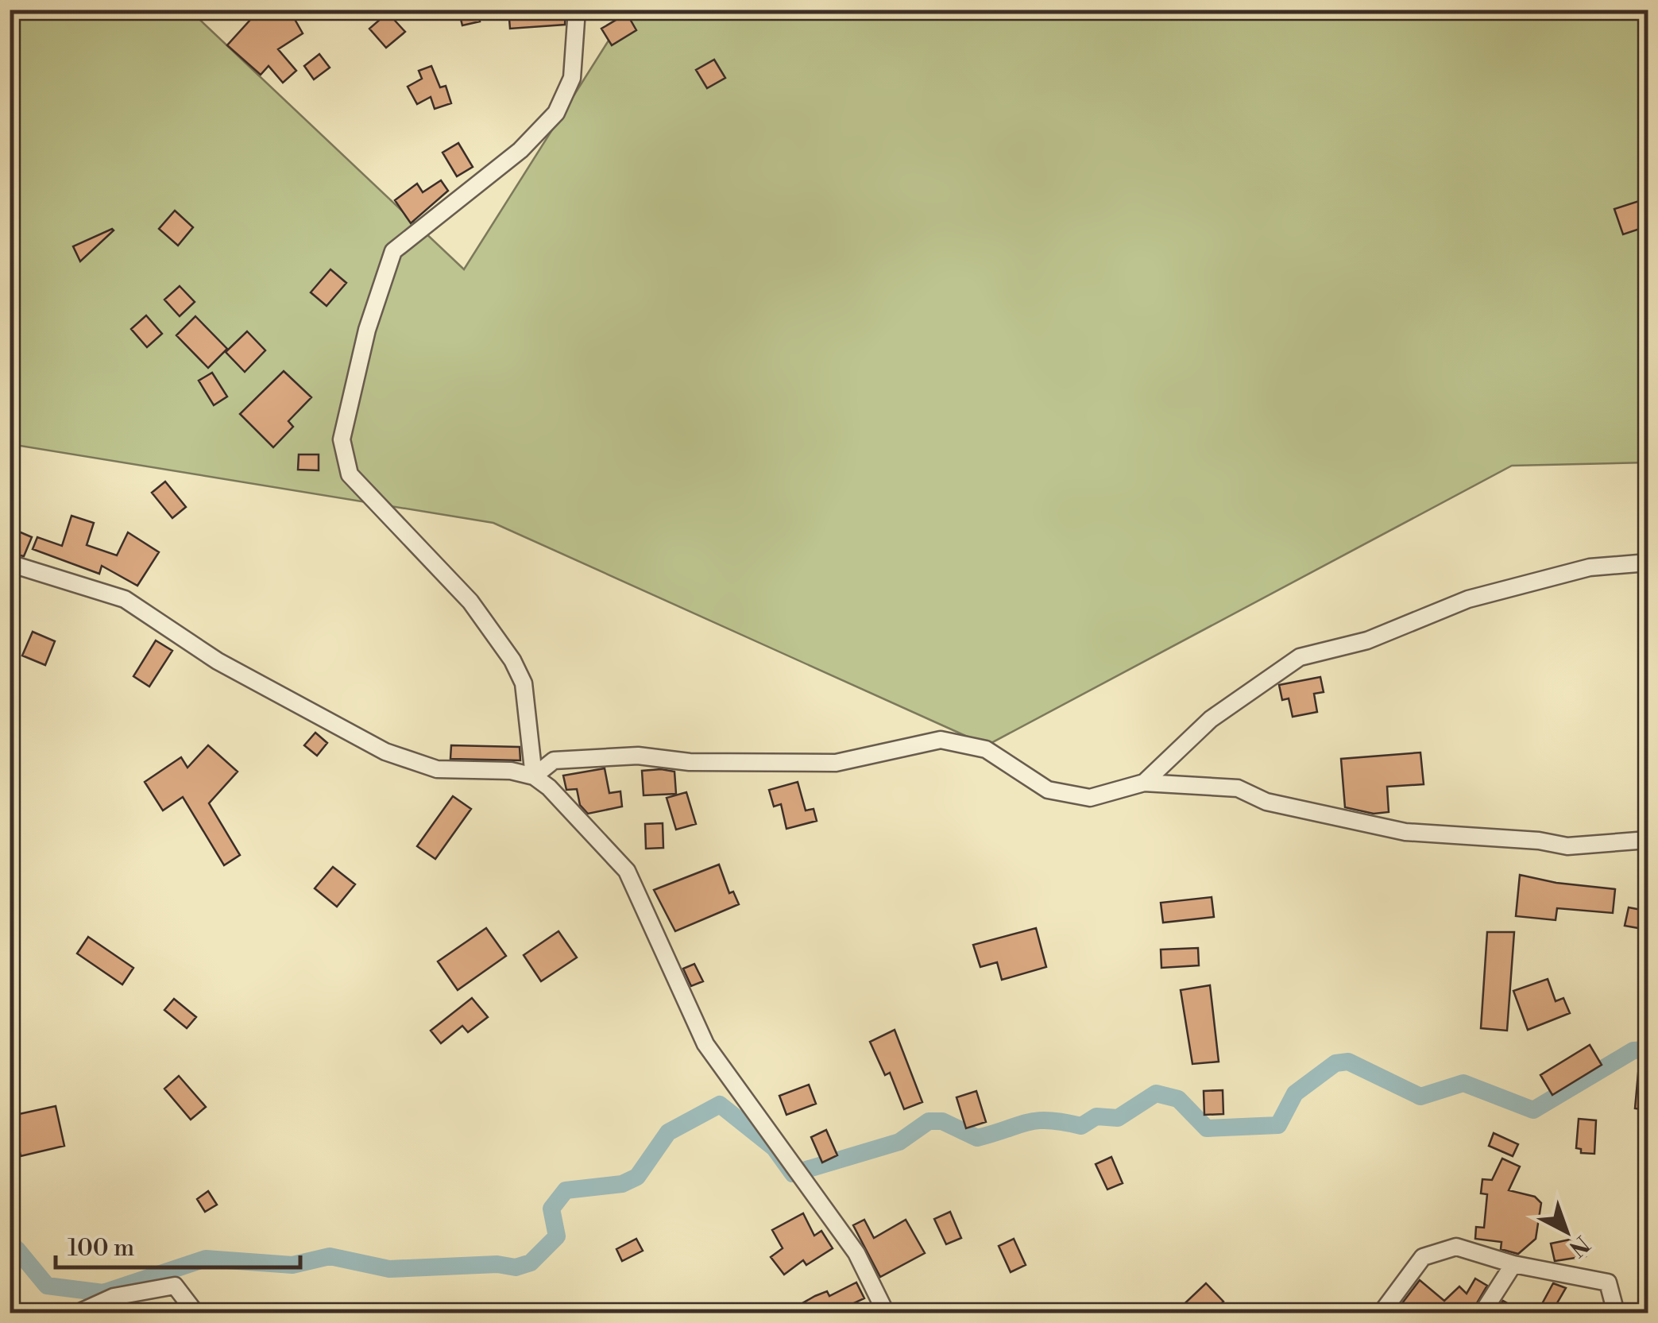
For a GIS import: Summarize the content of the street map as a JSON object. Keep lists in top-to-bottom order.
{
  "scale_bar": "100 m",
  "north": "bottom right"
}
